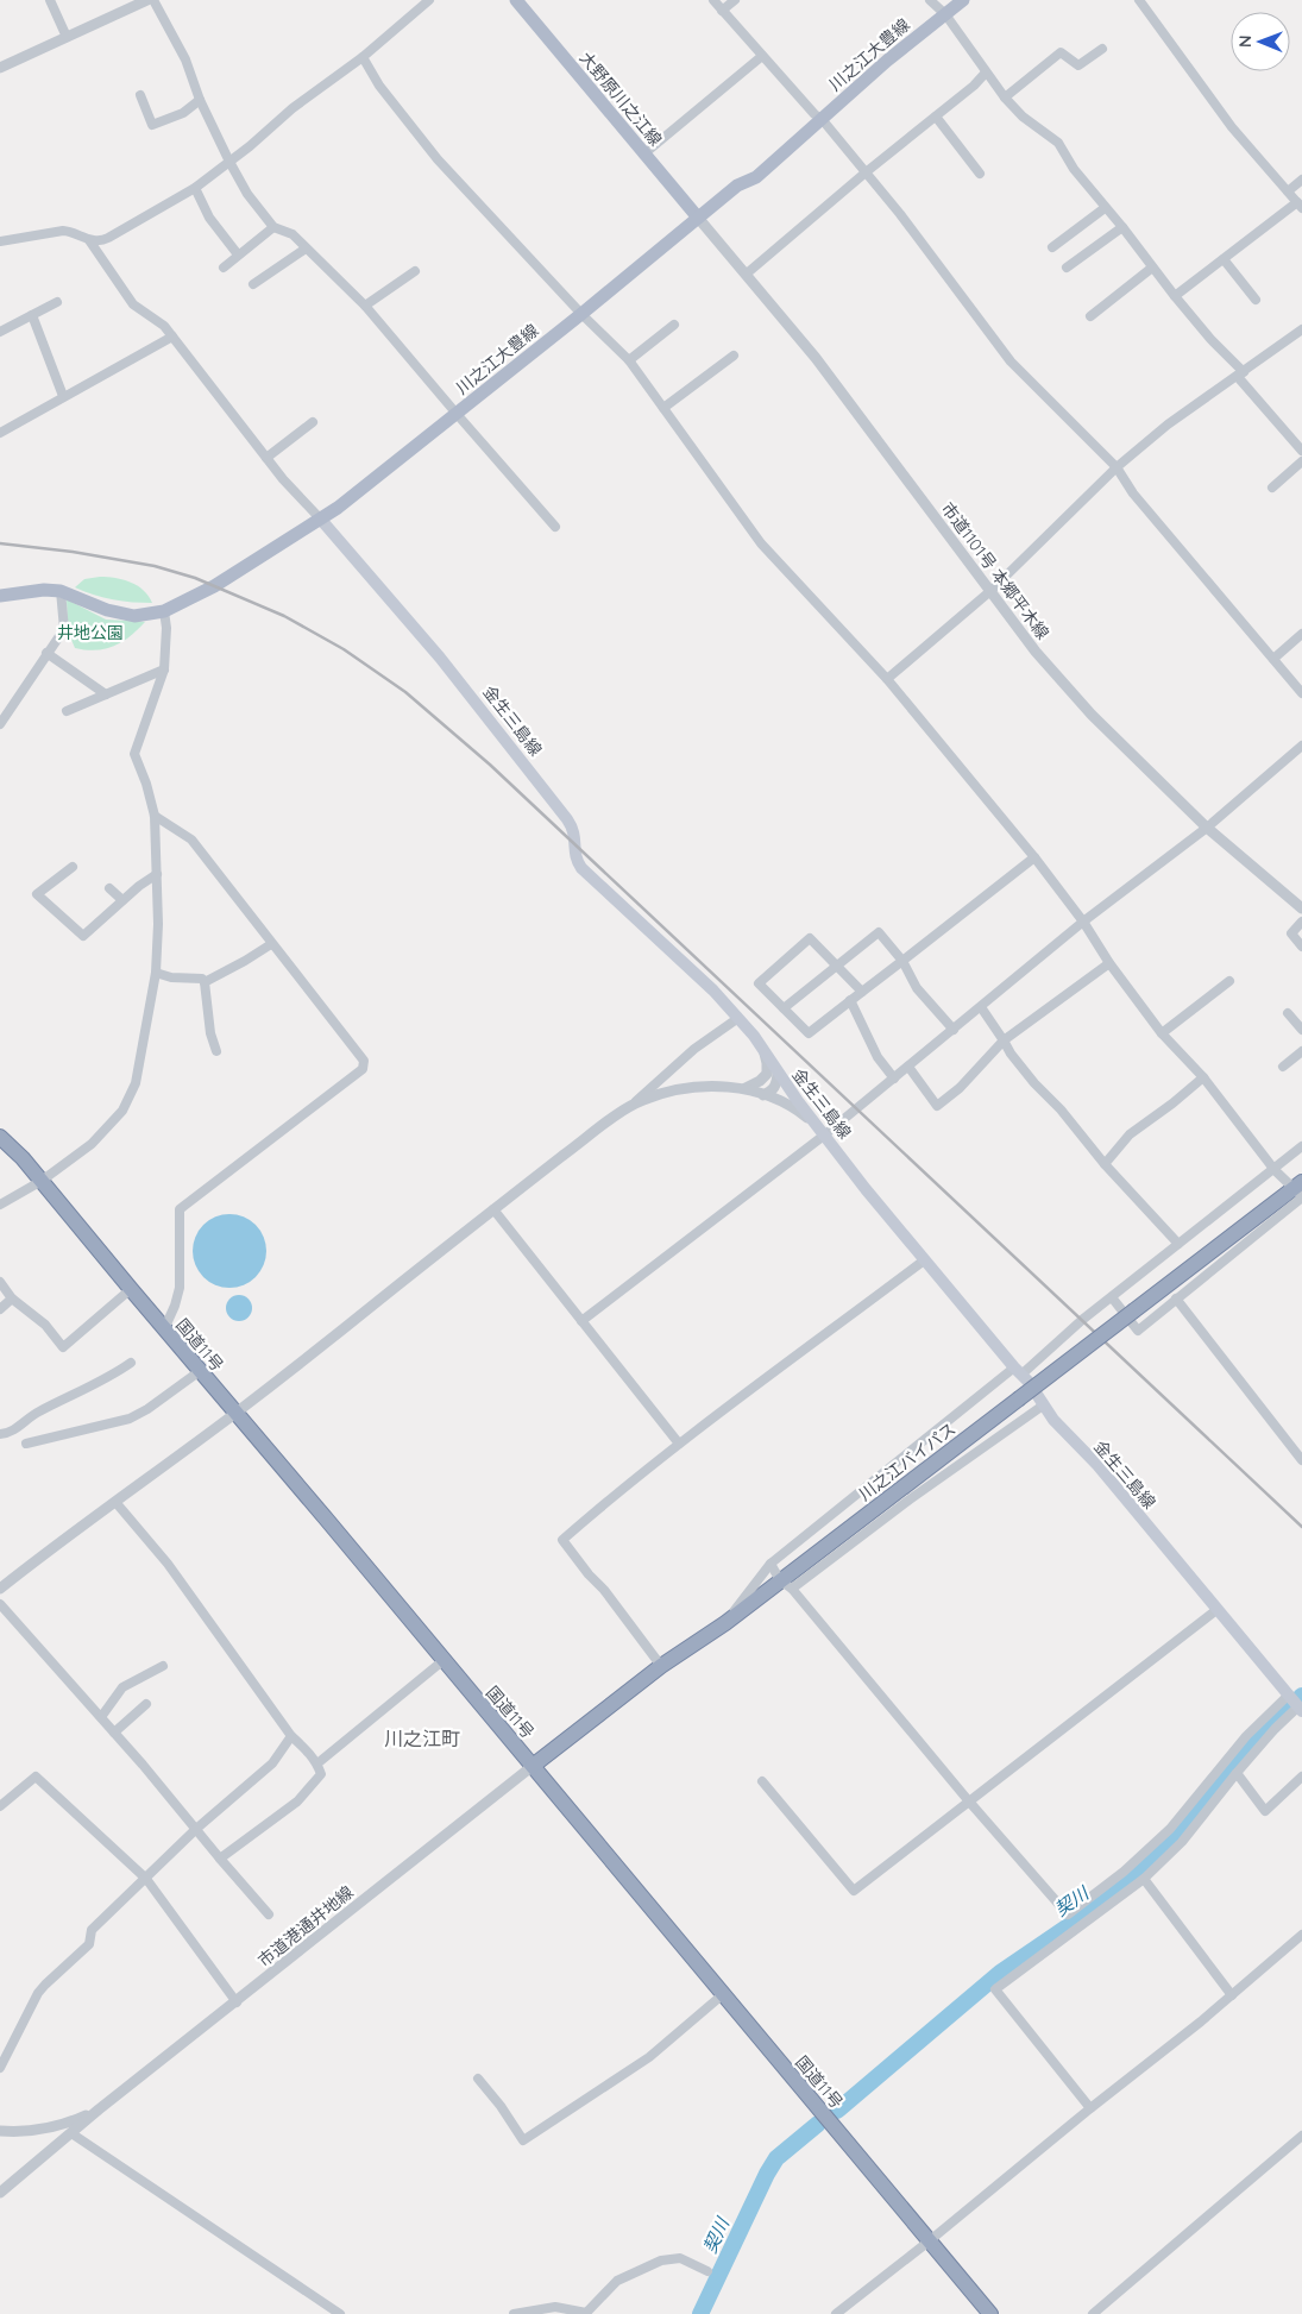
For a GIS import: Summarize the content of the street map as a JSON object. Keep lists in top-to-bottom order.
{
  "streets": {
    "highway": ["国道11号", "川之江バイパス"],
    "main road": ["川之江大豊線", "大野原川之江線", "金生三島線"],
    "street": ["市道1101号 本郷平木線", "市道港通井地線"]
  },
  "crossings": [
    ["川之江大豊線", "大野原川之江線"],
    ["川之江大豊線", "市道1101号 本郷平木線"],
    ["川之江大豊線", "金生三島線"],
    ["大野原川之江線", "市道1101号 本郷平木線"],
    ["国道11号", "川之江バイパス"],
    ["国道11号", "市道港通井地線"],
    ["川之江バイパス", "市道港通井地線"]
  ],
  "districts": ["川之江町"],
  "water": ["契川"],
  "parks": ["井地公園"],
  "north": "left"
}
